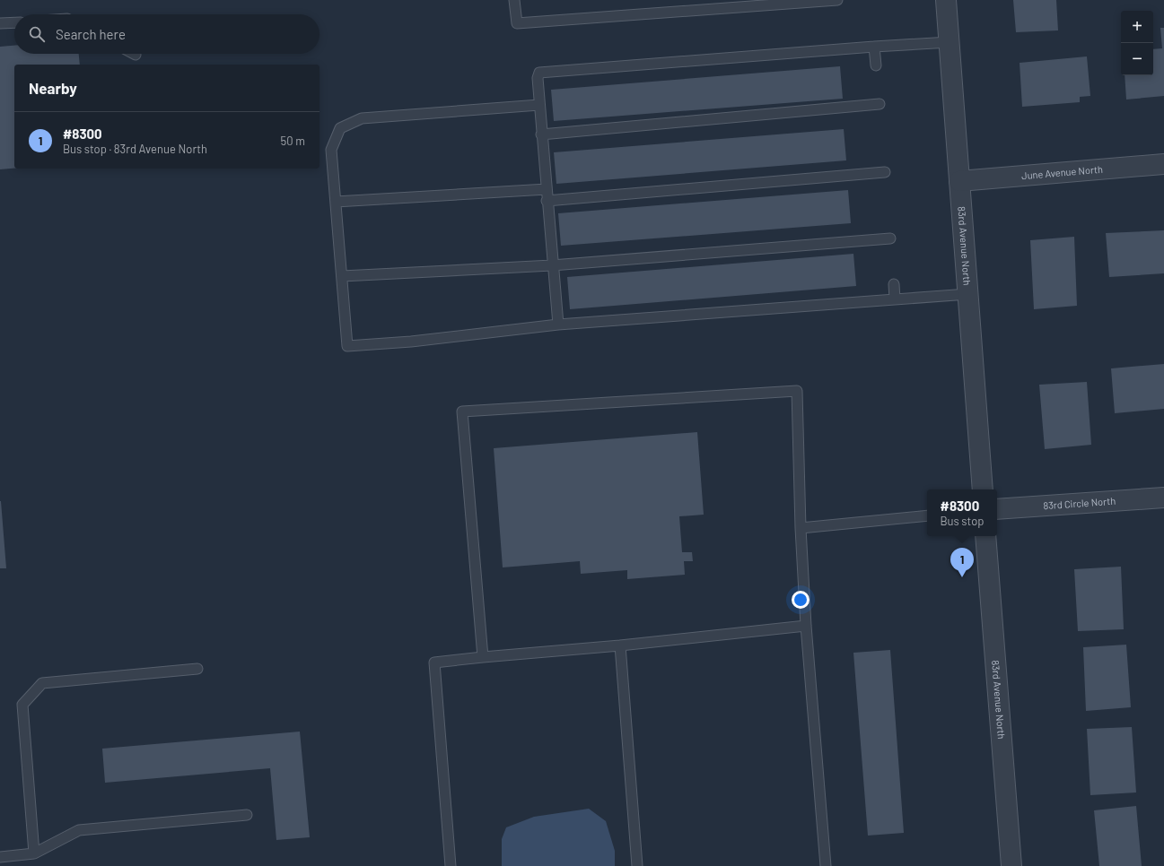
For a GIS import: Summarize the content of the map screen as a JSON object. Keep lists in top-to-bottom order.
{
  "streets": {
    "street": ["June Avenue North", "83rd Avenue North", "83rd Circle North"]
  },
  "crossings": [
    ["June Avenue North", "83rd Avenue North"]
  ],
  "page": {
    "map_buttons": ["+", "−"],
    "search": "Search here",
    "heading": "Nearby",
    "list": [
      {
        "mark": "1",
        "name": "#8300",
        "note": "Bus stop · 83rd Avenue North",
        "value": "50 m"
      }
    ],
    "popup": ["#8300", "Bus stop"],
    "pins": "1"
  }
}
